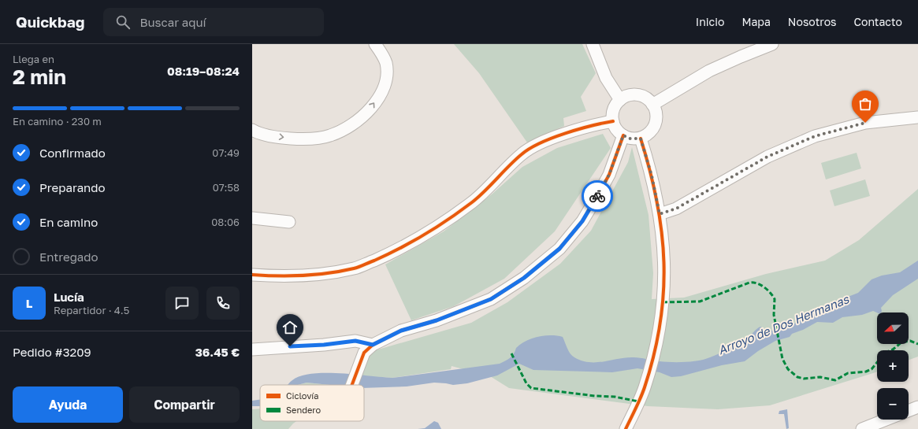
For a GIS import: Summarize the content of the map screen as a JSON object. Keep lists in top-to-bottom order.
{
  "water": ["Arroyo de Dos Hermanas"],
  "legend": ["Ciclovía", "Sendero"],
  "north": "left",
  "page": {
    "header": "Quickbag",
    "search": "Buscar aquí",
    "nav": [
      "Inicio",
      "Mapa",
      "Nosotros",
      "Contacto"
    ],
    "heading": ["2 min", "Llega en", "08:19–08:24"],
    "panel": [
      "Lucía",
      "Repartidor · 4.5",
      "Pedido #3209",
      "36.45 €"
    ],
    "bar": "En camino · 230 m",
    "list": [
      ["Confirmado", "07:49"],
      ["Preparando", "07:58"],
      ["En camino", "08:06"],
      "Entregado"
    ],
    "round": "L",
    "map_buttons": ["+", "−"],
    "buttons": ["Ayuda", "Compartir"]
  }
}
